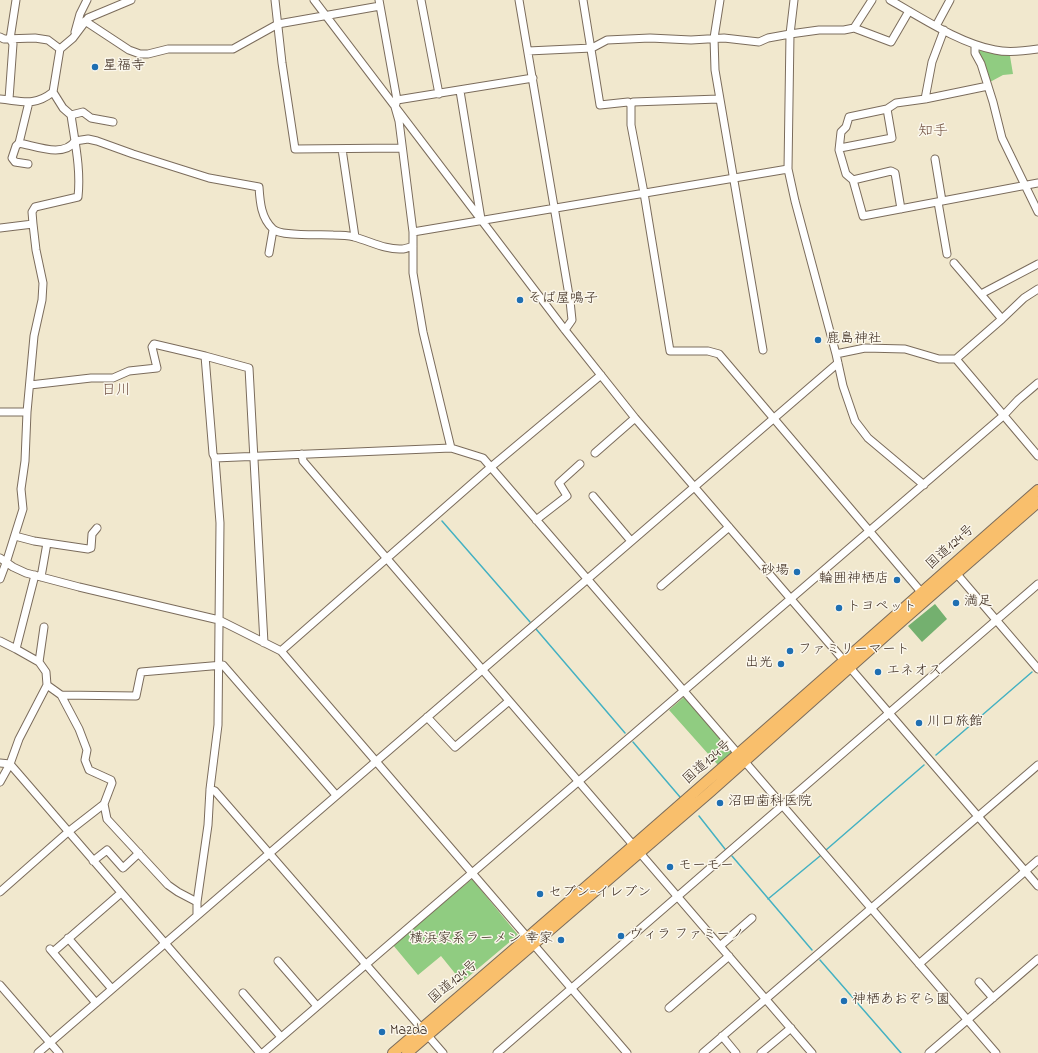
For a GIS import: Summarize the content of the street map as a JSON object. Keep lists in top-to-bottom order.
{
  "streets": {
    "highway": ["国道124号"]
  },
  "districts": ["知手", "日川"],
  "places": [
    "星福寺",
    "そば屋鳴子",
    "鹿島神社",
    "砂場",
    "輪囲神栖店",
    "満足",
    "トヨペット",
    "ファミリーマート",
    "出光",
    "エネオス",
    "川口旅館",
    "沼田歯科医院",
    "モーモー",
    "セブン-イレブン",
    "ヴィラ ファミーノ",
    "横浜家系ラーメン 幸家",
    "神栖あおぞら園",
    "Mazda"
  ]
}
